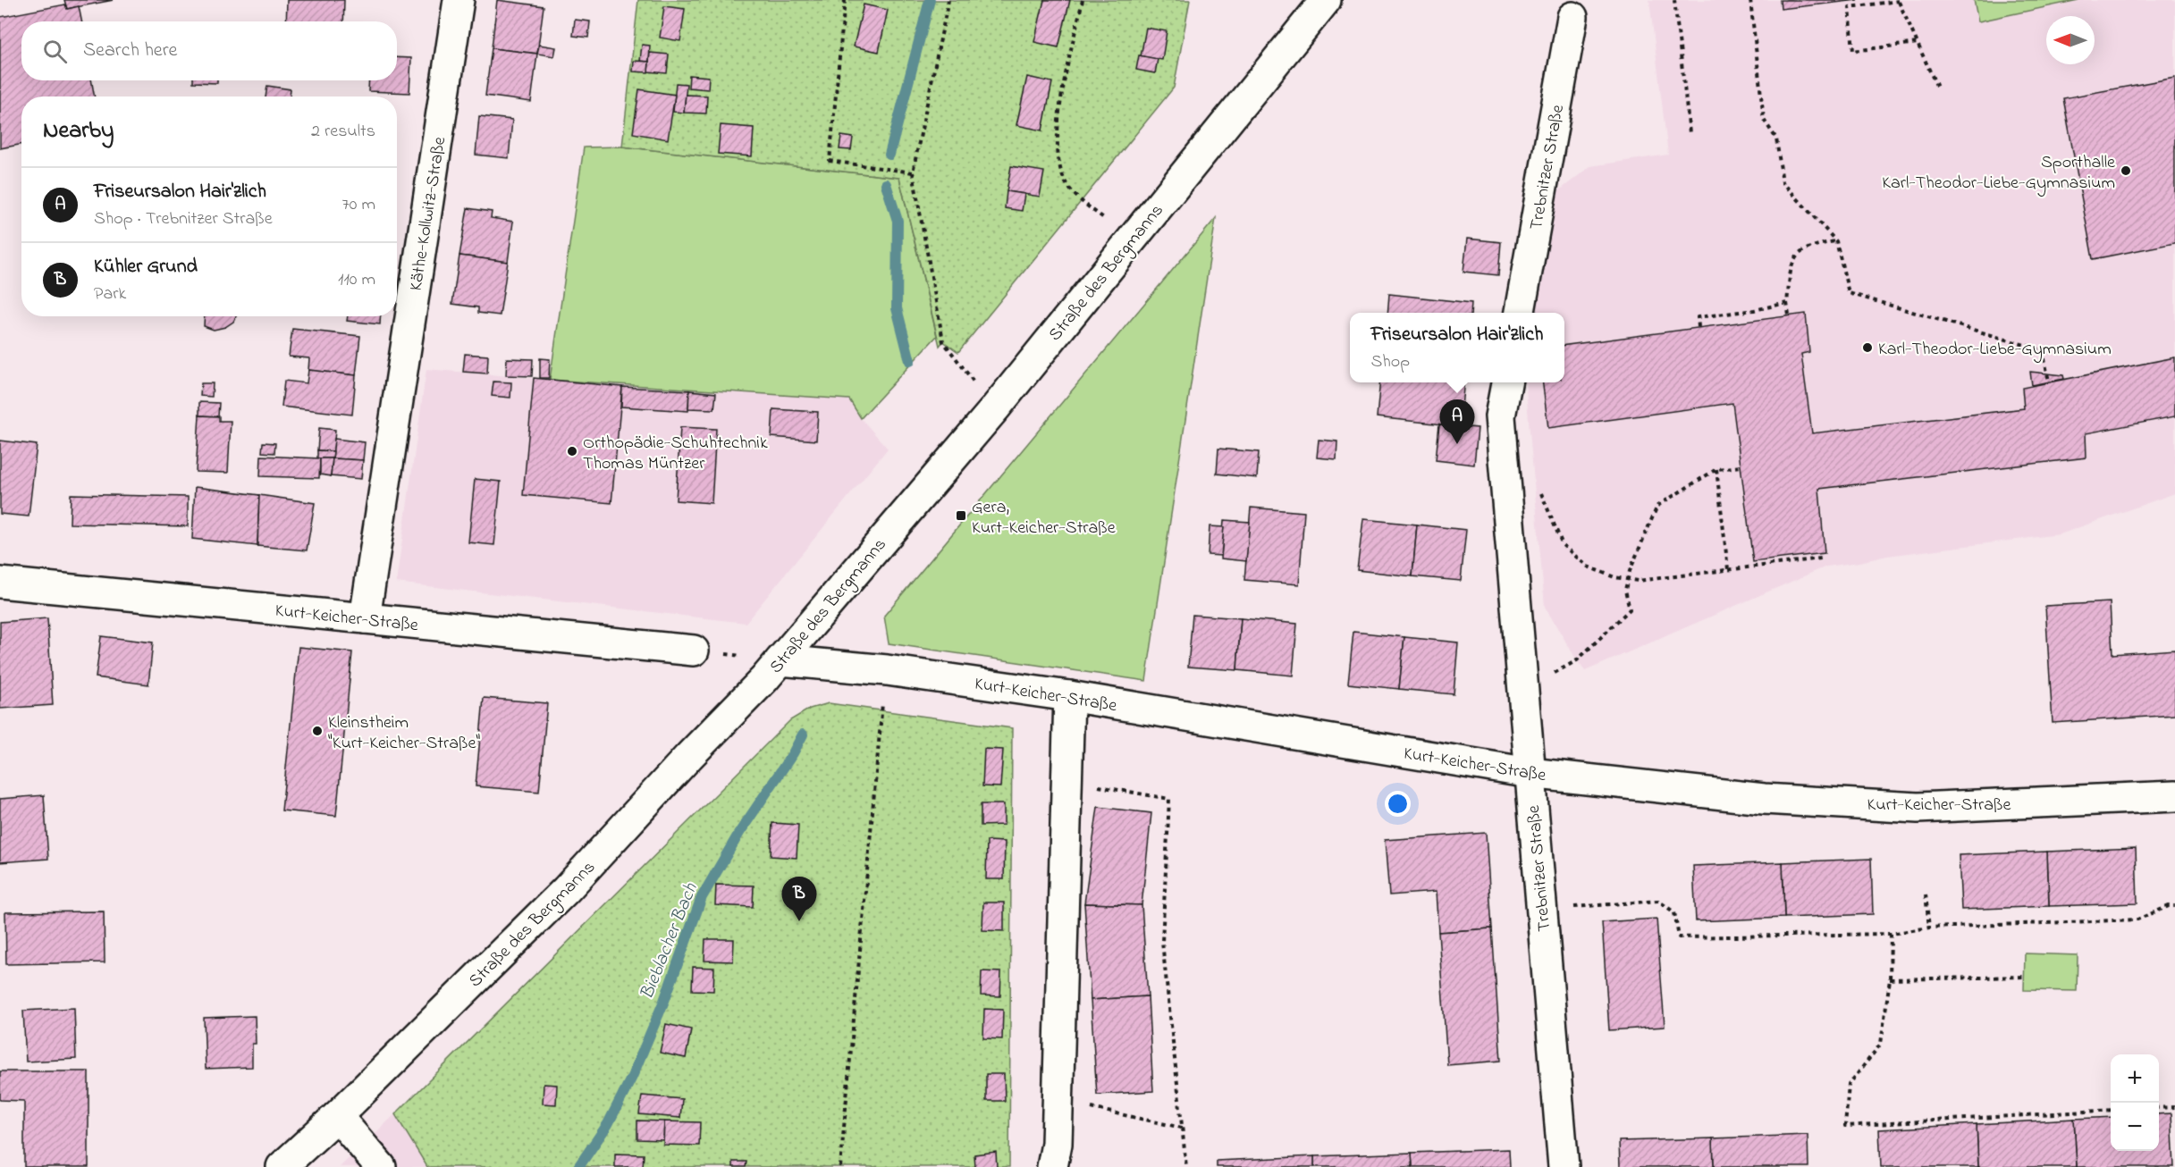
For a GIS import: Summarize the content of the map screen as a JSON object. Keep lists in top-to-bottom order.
{
  "streets": {
    "street": [
      "Trebnitzer Straße",
      "Käthe-Kollwitz-Straße",
      "Straße des Bergmanns",
      "Kurt-Keicher-Straße"
    ]
  },
  "crossings": [
    ["Trebnitzer Straße", "Kurt-Keicher-Straße"],
    ["Käthe-Kollwitz-Straße", "Kurt-Keicher-Straße"],
    ["Straße des Bergmanns", "Kurt-Keicher-Straße"]
  ],
  "water": ["Bieblacher Bach"],
  "places": {
    "other": [
      "Sporthalle Karl-Theodor-Liebe-Gymnasium",
      "Karl-Theodor-Liebe-Gymnasium",
      "Orthopädie-Schuhtechnik Thomas Müntzer",
      "Kleinstheim \"Kurt-Keicher-Straße\""
    ],
    "transit": ["Gera, Kurt-Keicher-Straße"]
  },
  "north": "left",
  "page": {
    "search": "Search here",
    "heading": ["Nearby", "2 results"],
    "list": [
      {
        "mark": "A",
        "name": "Friseursalon Hair'zlich",
        "note": "Shop · Trebnitzer Straße",
        "value": "70 m"
      },
      {
        "mark": "B",
        "name": "Kühler Grund",
        "note": "Park",
        "value": "110 m"
      }
    ],
    "popup": ["Friseursalon Hair'zlich", "Shop"],
    "pins": ["A", "B"],
    "map_buttons": ["+", "−"]
  }
}
